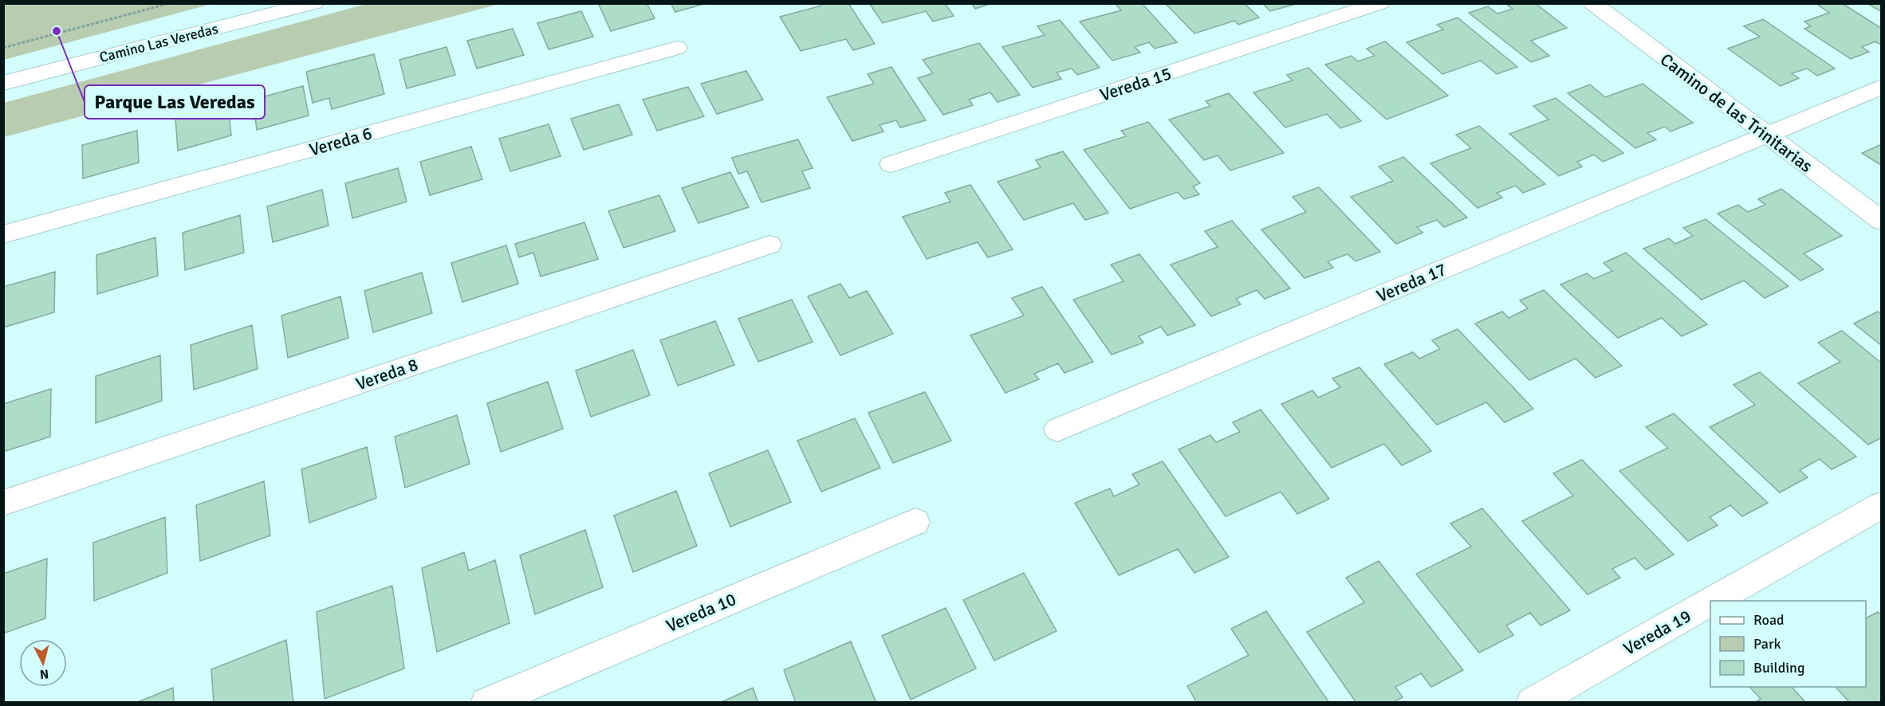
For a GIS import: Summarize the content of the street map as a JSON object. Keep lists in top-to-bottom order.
{
  "streets": {
    "street": [
      "Camino Las Veredas",
      "Vereda 15",
      "Camino de las Trinitarias",
      "Vereda 6",
      "Vereda 17",
      "Vereda 8",
      "Vereda 10",
      "Vereda 19"
    ]
  },
  "crossings": [
    ["Camino de las Trinitarias", "Vereda 17"]
  ],
  "places": ["Parque Las Veredas"],
  "legend": ["Road", "Park", "Building"],
  "north": "bottom"
}
